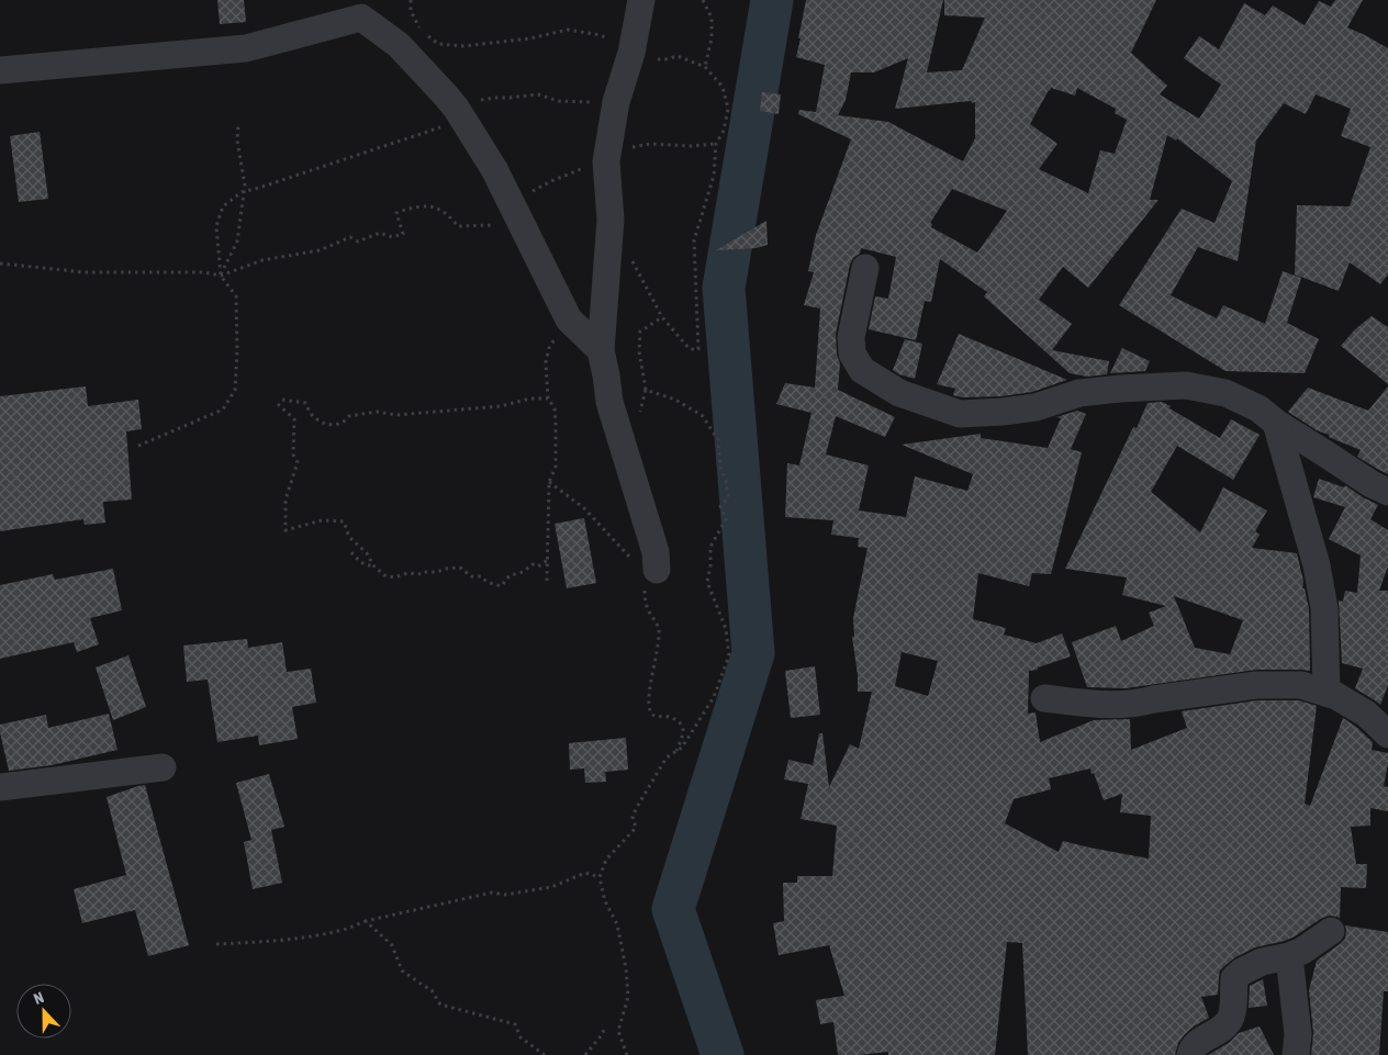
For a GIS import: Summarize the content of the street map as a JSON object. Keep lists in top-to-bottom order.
{
  "north": "top"
}
